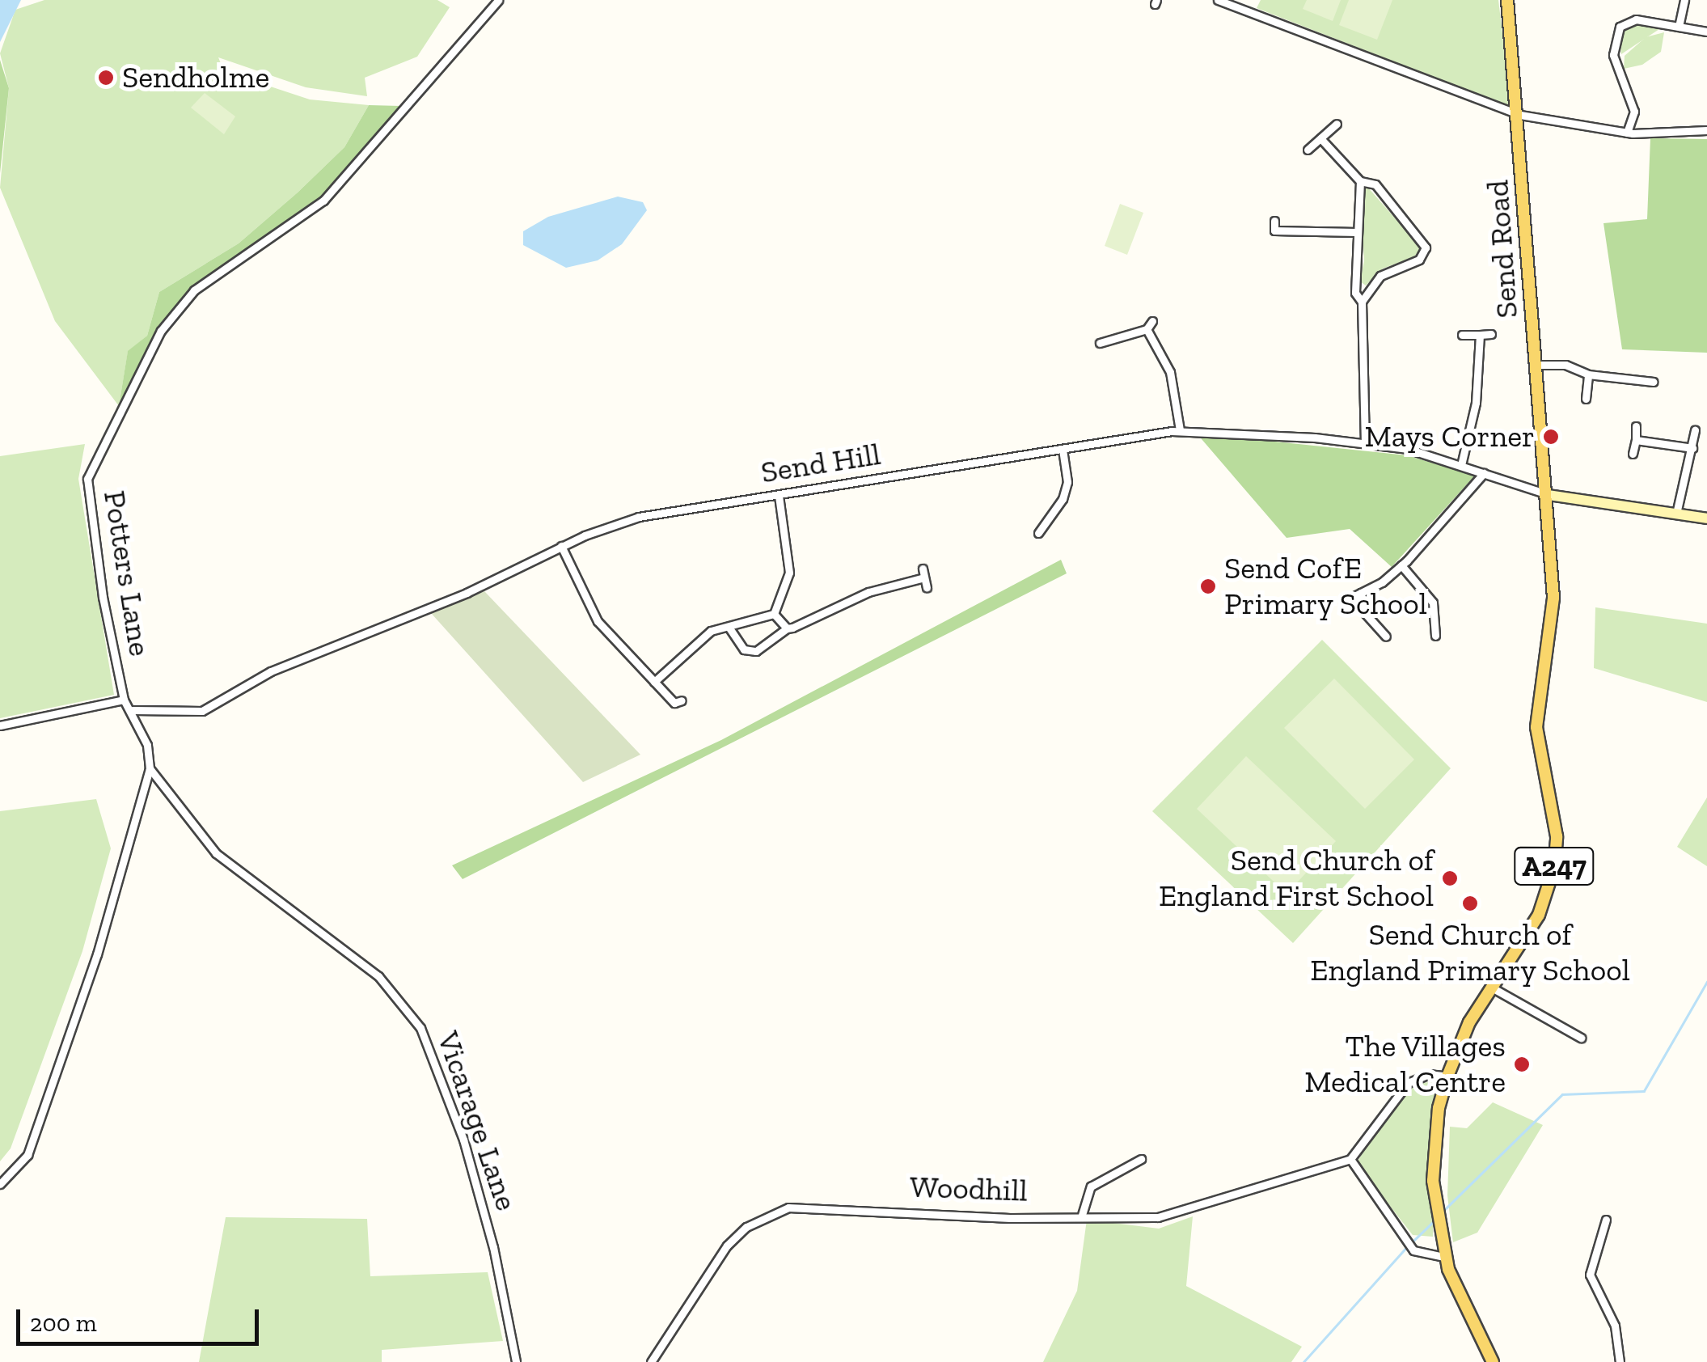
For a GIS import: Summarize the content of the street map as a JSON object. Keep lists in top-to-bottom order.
{
  "streets": {
    "main road": ["Send Road", "A247"],
    "street": [
      "Send Hill",
      "Potters Lane",
      "Vicarage Lane",
      "Woodhill"
    ]
  },
  "crossings": [
    ["Send Road", "Send Hill"],
    ["Send Road", "A247"],
    ["Send Hill", "Potters Lane"],
    ["Send Hill", "A247"],
    ["Potters Lane", "Vicarage Lane"]
  ],
  "places": [
    "Sendholme",
    "Mays Corner",
    "Send CofE Primary School",
    "Send Church of England First School",
    "Send Church of England Primary School",
    "The Villages Medical Centre"
  ],
  "scale_bar": "200 m"
}
